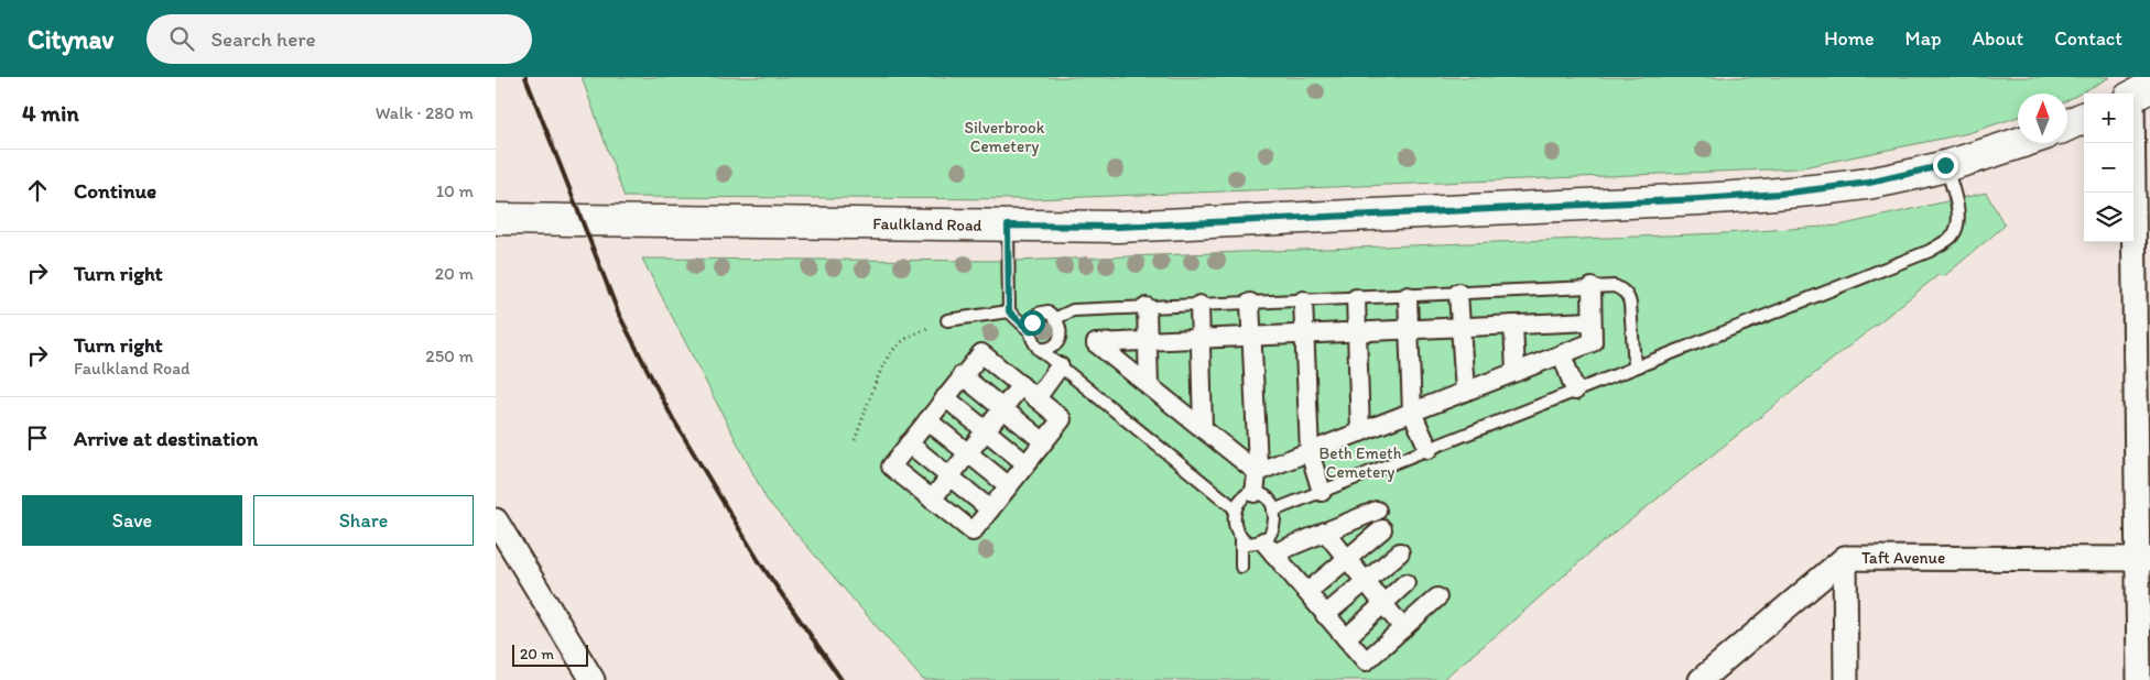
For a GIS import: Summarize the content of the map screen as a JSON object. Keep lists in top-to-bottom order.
{
  "streets": {
    "main road": ["Faulkland Road"],
    "street": ["Taft Avenue"]
  },
  "parks": ["Silverbrook Cemetery", "Beth Emeth Cemetery"],
  "scale_bar": "20 m",
  "north": "top",
  "page": {
    "header": "Citynav",
    "search": "Search here",
    "nav": [
      "Home",
      "Map",
      "About",
      "Contact"
    ],
    "heading": ["4 min", "Walk · 280 m"],
    "map_buttons": ["+", "−"],
    "list": [
      ["Continue", "10 m"],
      ["Turn right", "20 m"],
      ["Turn right", "Faulkland Road", "250 m"],
      "Arrive at destination"
    ],
    "buttons": ["Save", "Share"],
    "scale": "20 m"
  }
}
